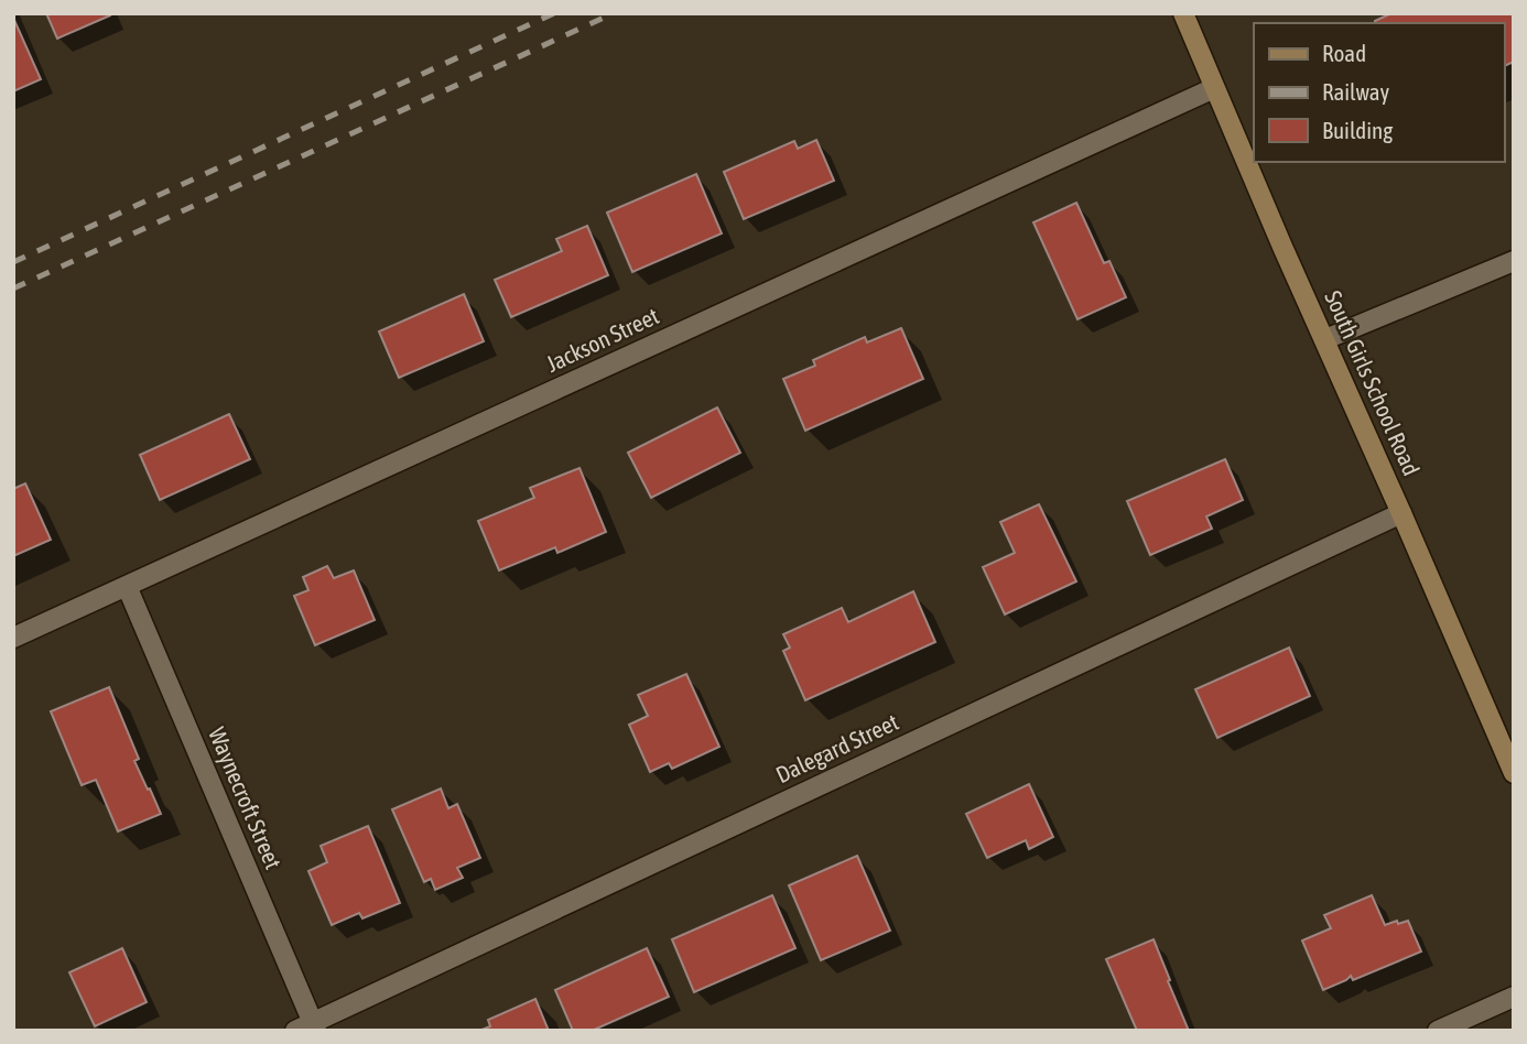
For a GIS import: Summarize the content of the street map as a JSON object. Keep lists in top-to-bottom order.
{
  "streets": {
    "main road": ["South Girls School Road"],
    "street": ["Jackson Street", "Dalegard Street", "Waynecroft Street"]
  },
  "crossings": [
    ["Jackson Street", "South Girls School Road"],
    ["Jackson Street", "Waynecroft Street"],
    ["South Girls School Road", "Dalegard Street"],
    ["Dalegard Street", "Waynecroft Street"]
  ],
  "legend": ["Road", "Railway", "Building"]
}
